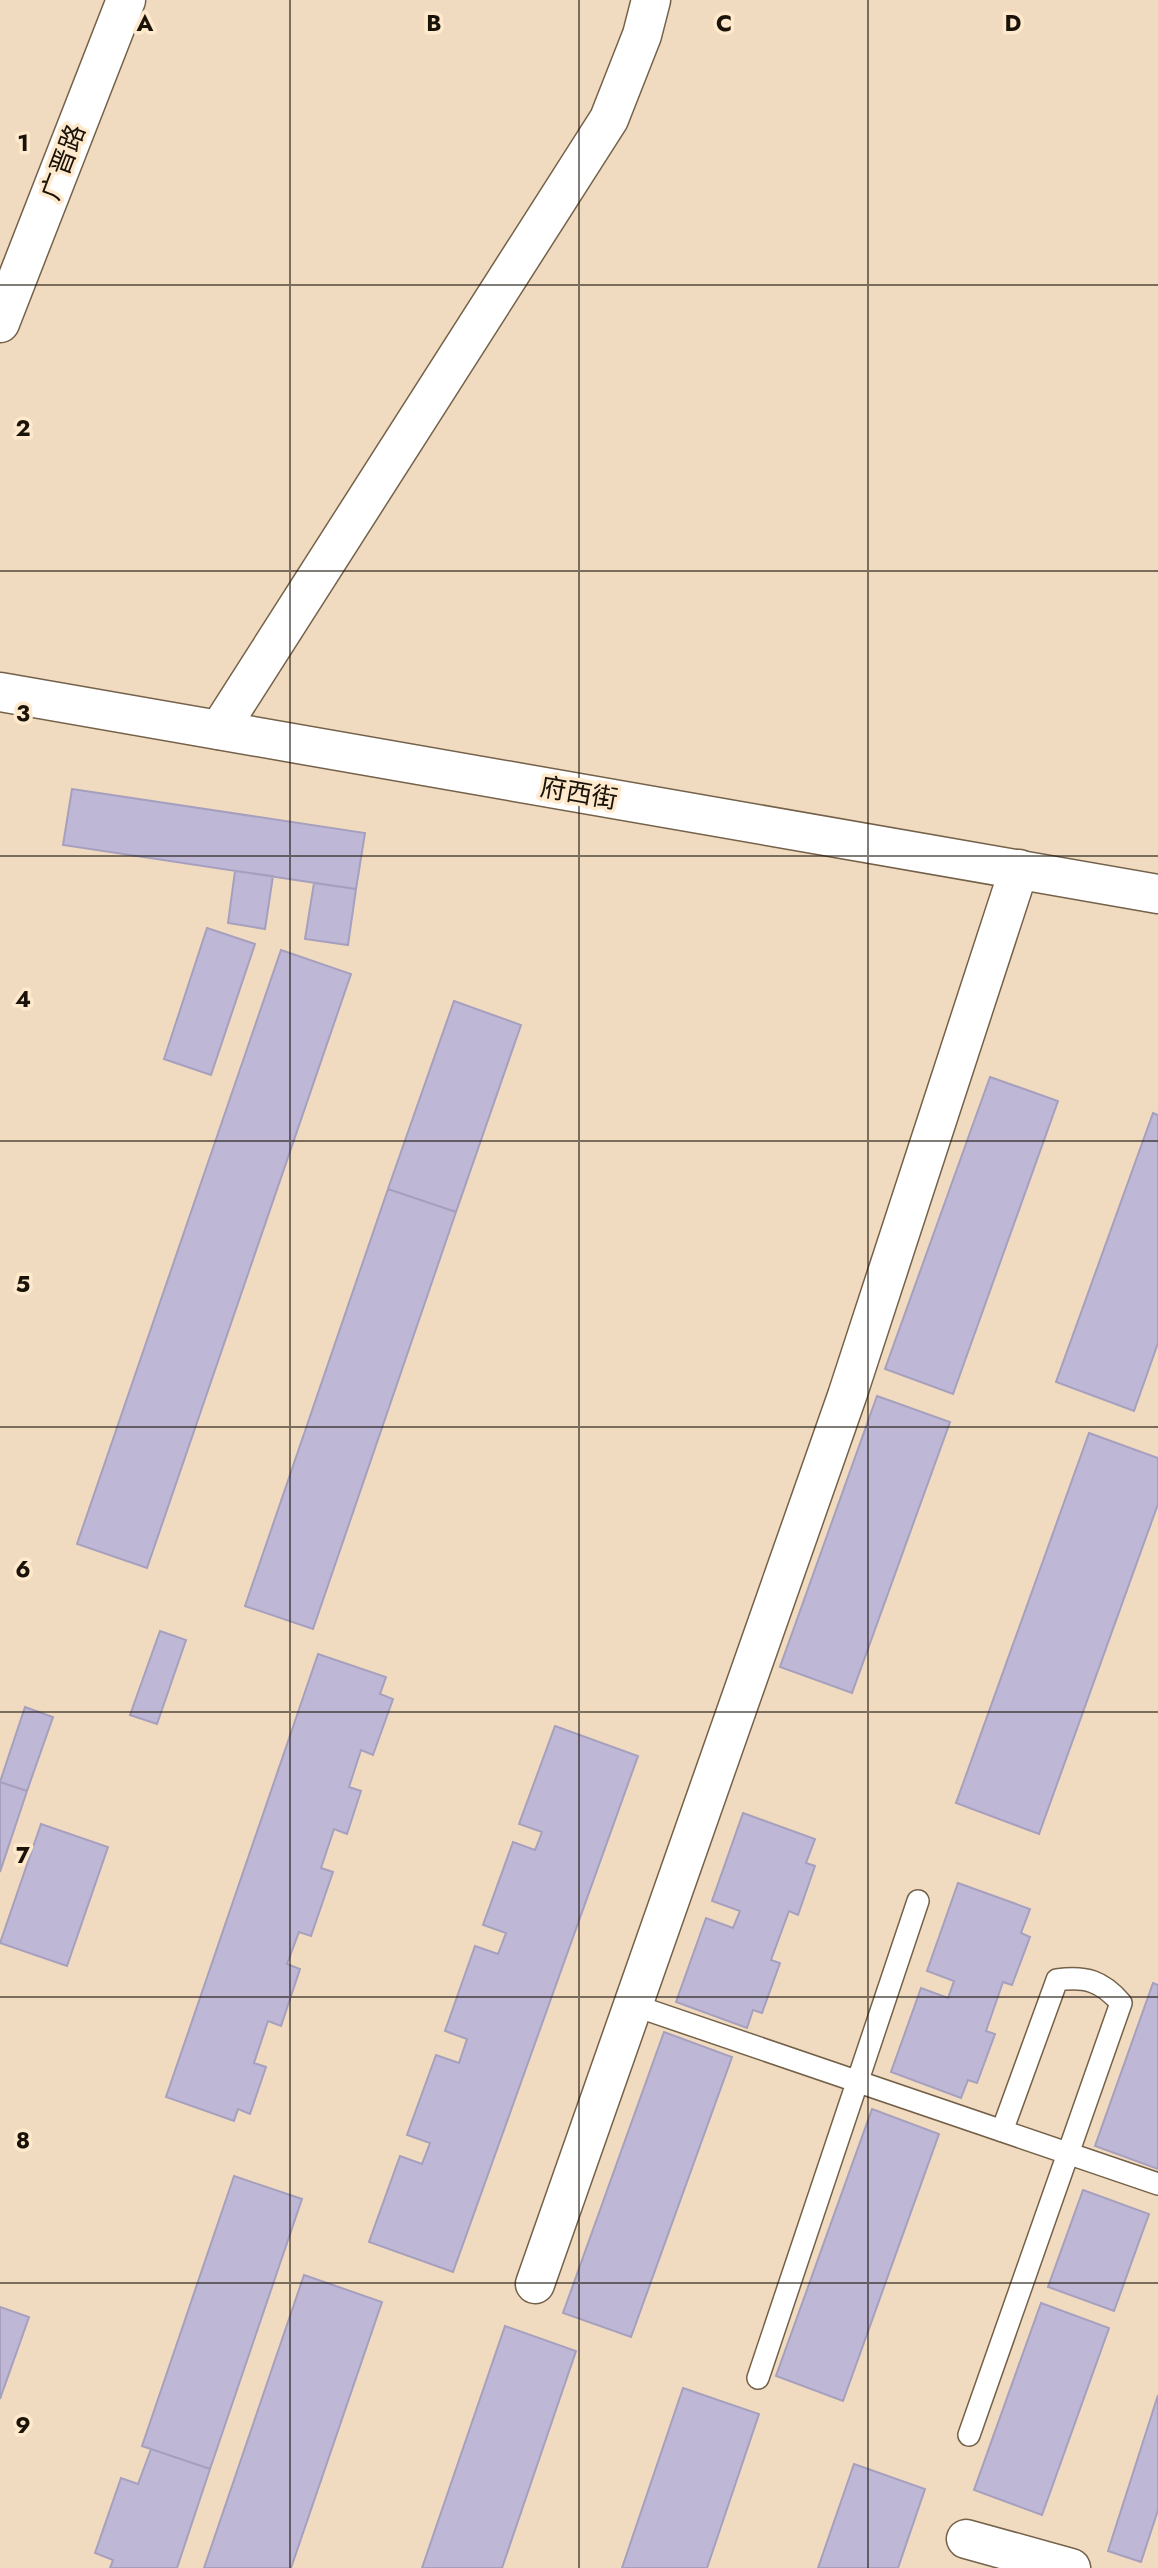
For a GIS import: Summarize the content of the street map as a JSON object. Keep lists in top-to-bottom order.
{
  "streets": {
    "street": ["广晋路", "府西街"]
  },
  "grid": {
    "columns": [
      "A",
      "B",
      "C",
      "D"
    ],
    "rows": [
      "1",
      "2",
      "3",
      "4",
      "5",
      "6",
      "7",
      "8",
      "9"
    ]
  }
}
